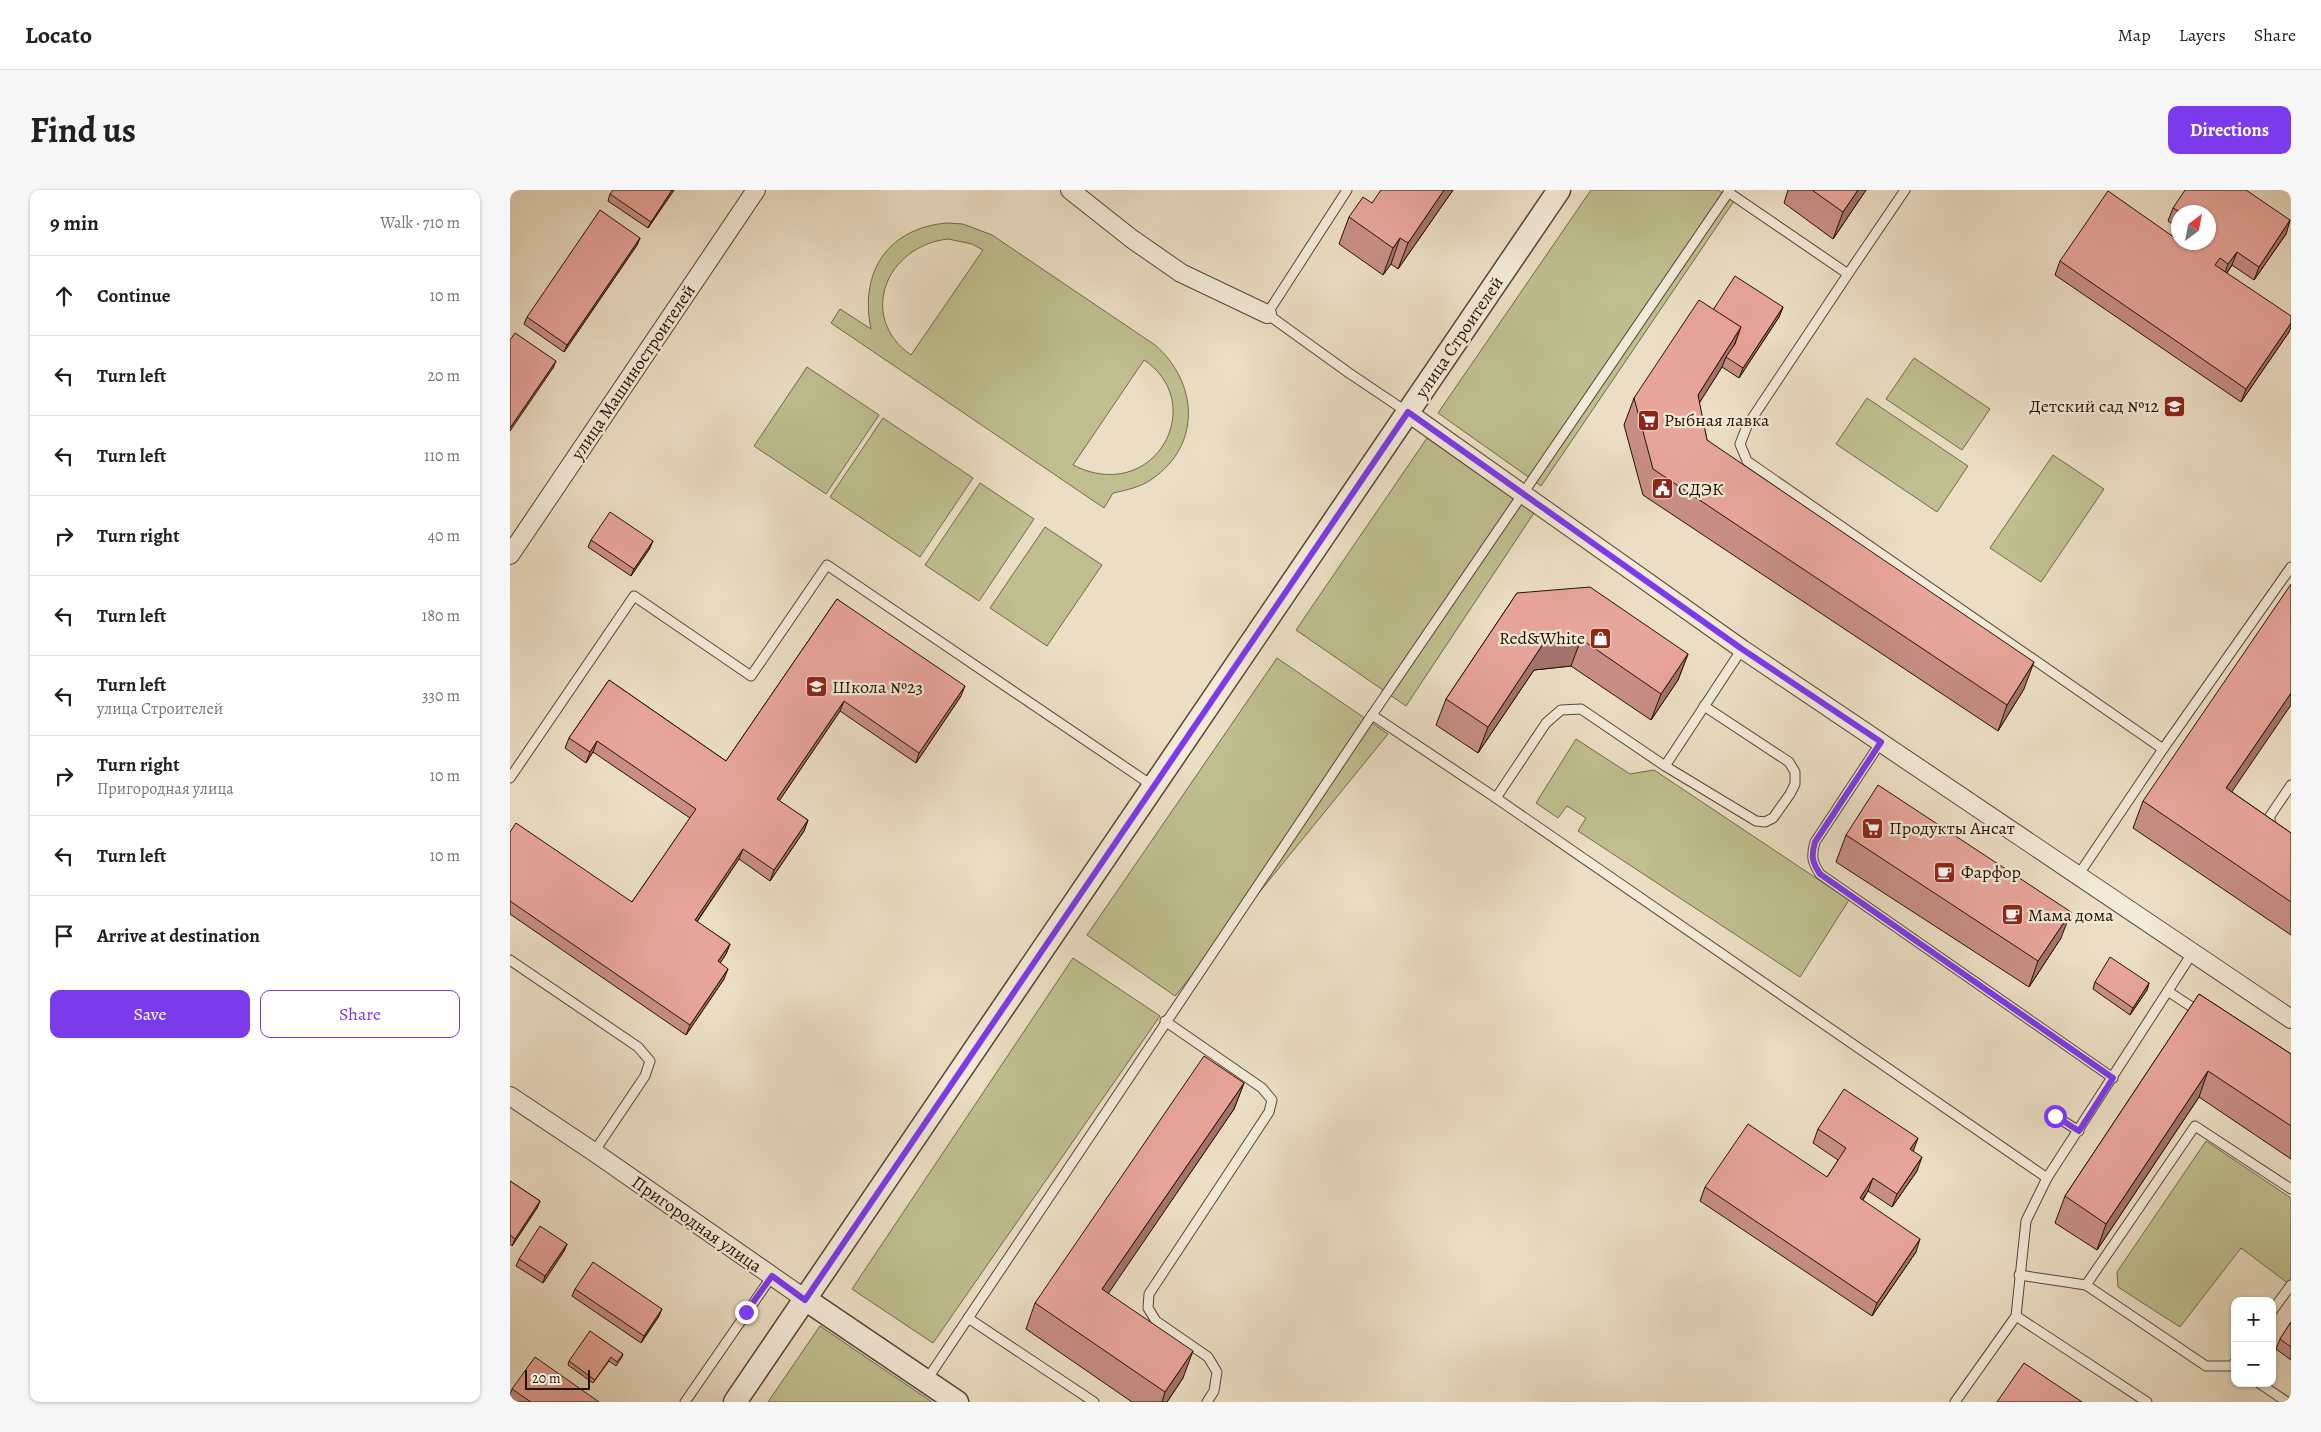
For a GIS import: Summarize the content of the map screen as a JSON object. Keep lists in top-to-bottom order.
{
  "streets": {
    "street": ["улица Строителей", "улица Машиностроителей", "Пригородная улица"]
  },
  "crossings": [
    ["улица Строителей", "Пригородная улица"]
  ],
  "places": {
    "school or university": ["Детский сад №12", "Школа №23"],
    "supermarket": ["Рыбная лавка", "Продукты Ансат"],
    "public building": ["СДЭК"],
    "shop": ["Red&White"],
    "cafe": ["Фарфор", "Мама дома"]
  },
  "scale_bar": "20 m",
  "north": "top right",
  "page": {
    "header": "Locato",
    "nav": ["Map", "Layers", "Share"],
    "title": "Find us",
    "buttons": [
      "Directions",
      ["Save", "Share"]
    ],
    "heading": ["9 min", "Walk · 710 m"],
    "list": [
      ["Continue", "10 m"],
      ["Turn left", "20 m"],
      ["Turn left", "110 m"],
      ["Turn right", "40 m"],
      ["Turn left", "180 m"],
      ["Turn left", "улица Строителей", "330 m"],
      ["Turn right", "Пригородная улица", "10 m"],
      ["Turn left", "10 m"],
      "Arrive at destination"
    ],
    "map_buttons": ["+", "−"],
    "scale": "20 m"
  }
}
